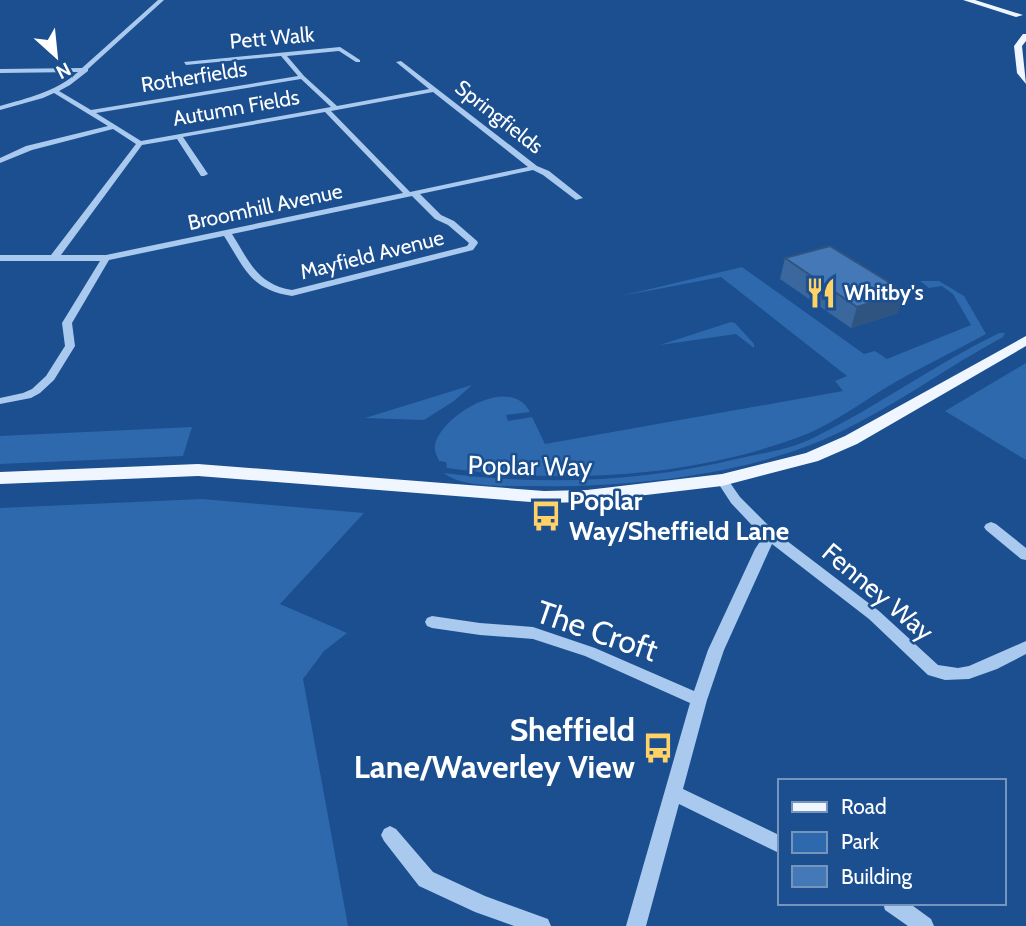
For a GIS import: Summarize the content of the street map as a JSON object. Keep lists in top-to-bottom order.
{
  "streets": {
    "main road": ["Poplar Way"],
    "street": [
      "Pett Walk",
      "Rotherfields",
      "Autumn Fields",
      "Springfields",
      "Broomhill Avenue",
      "Mayfield Avenue",
      "Fenney Way",
      "The Croft"
    ]
  },
  "crossings": [
    ["Rotherfields", "Autumn Fields"],
    ["Autumn Fields", "Springfields"],
    ["Springfields", "Broomhill Avenue"],
    ["Broomhill Avenue", "Mayfield Avenue"],
    ["Poplar Way", "Fenney Way"]
  ],
  "places": {
    "restaurant": ["Whitby's"],
    "bus stop": ["Poplar Way/Sheffield Lane", "Sheffield Lane/Waverley View"]
  },
  "legend": ["Road", "Park", "Building"],
  "north": "bottom right"
}
